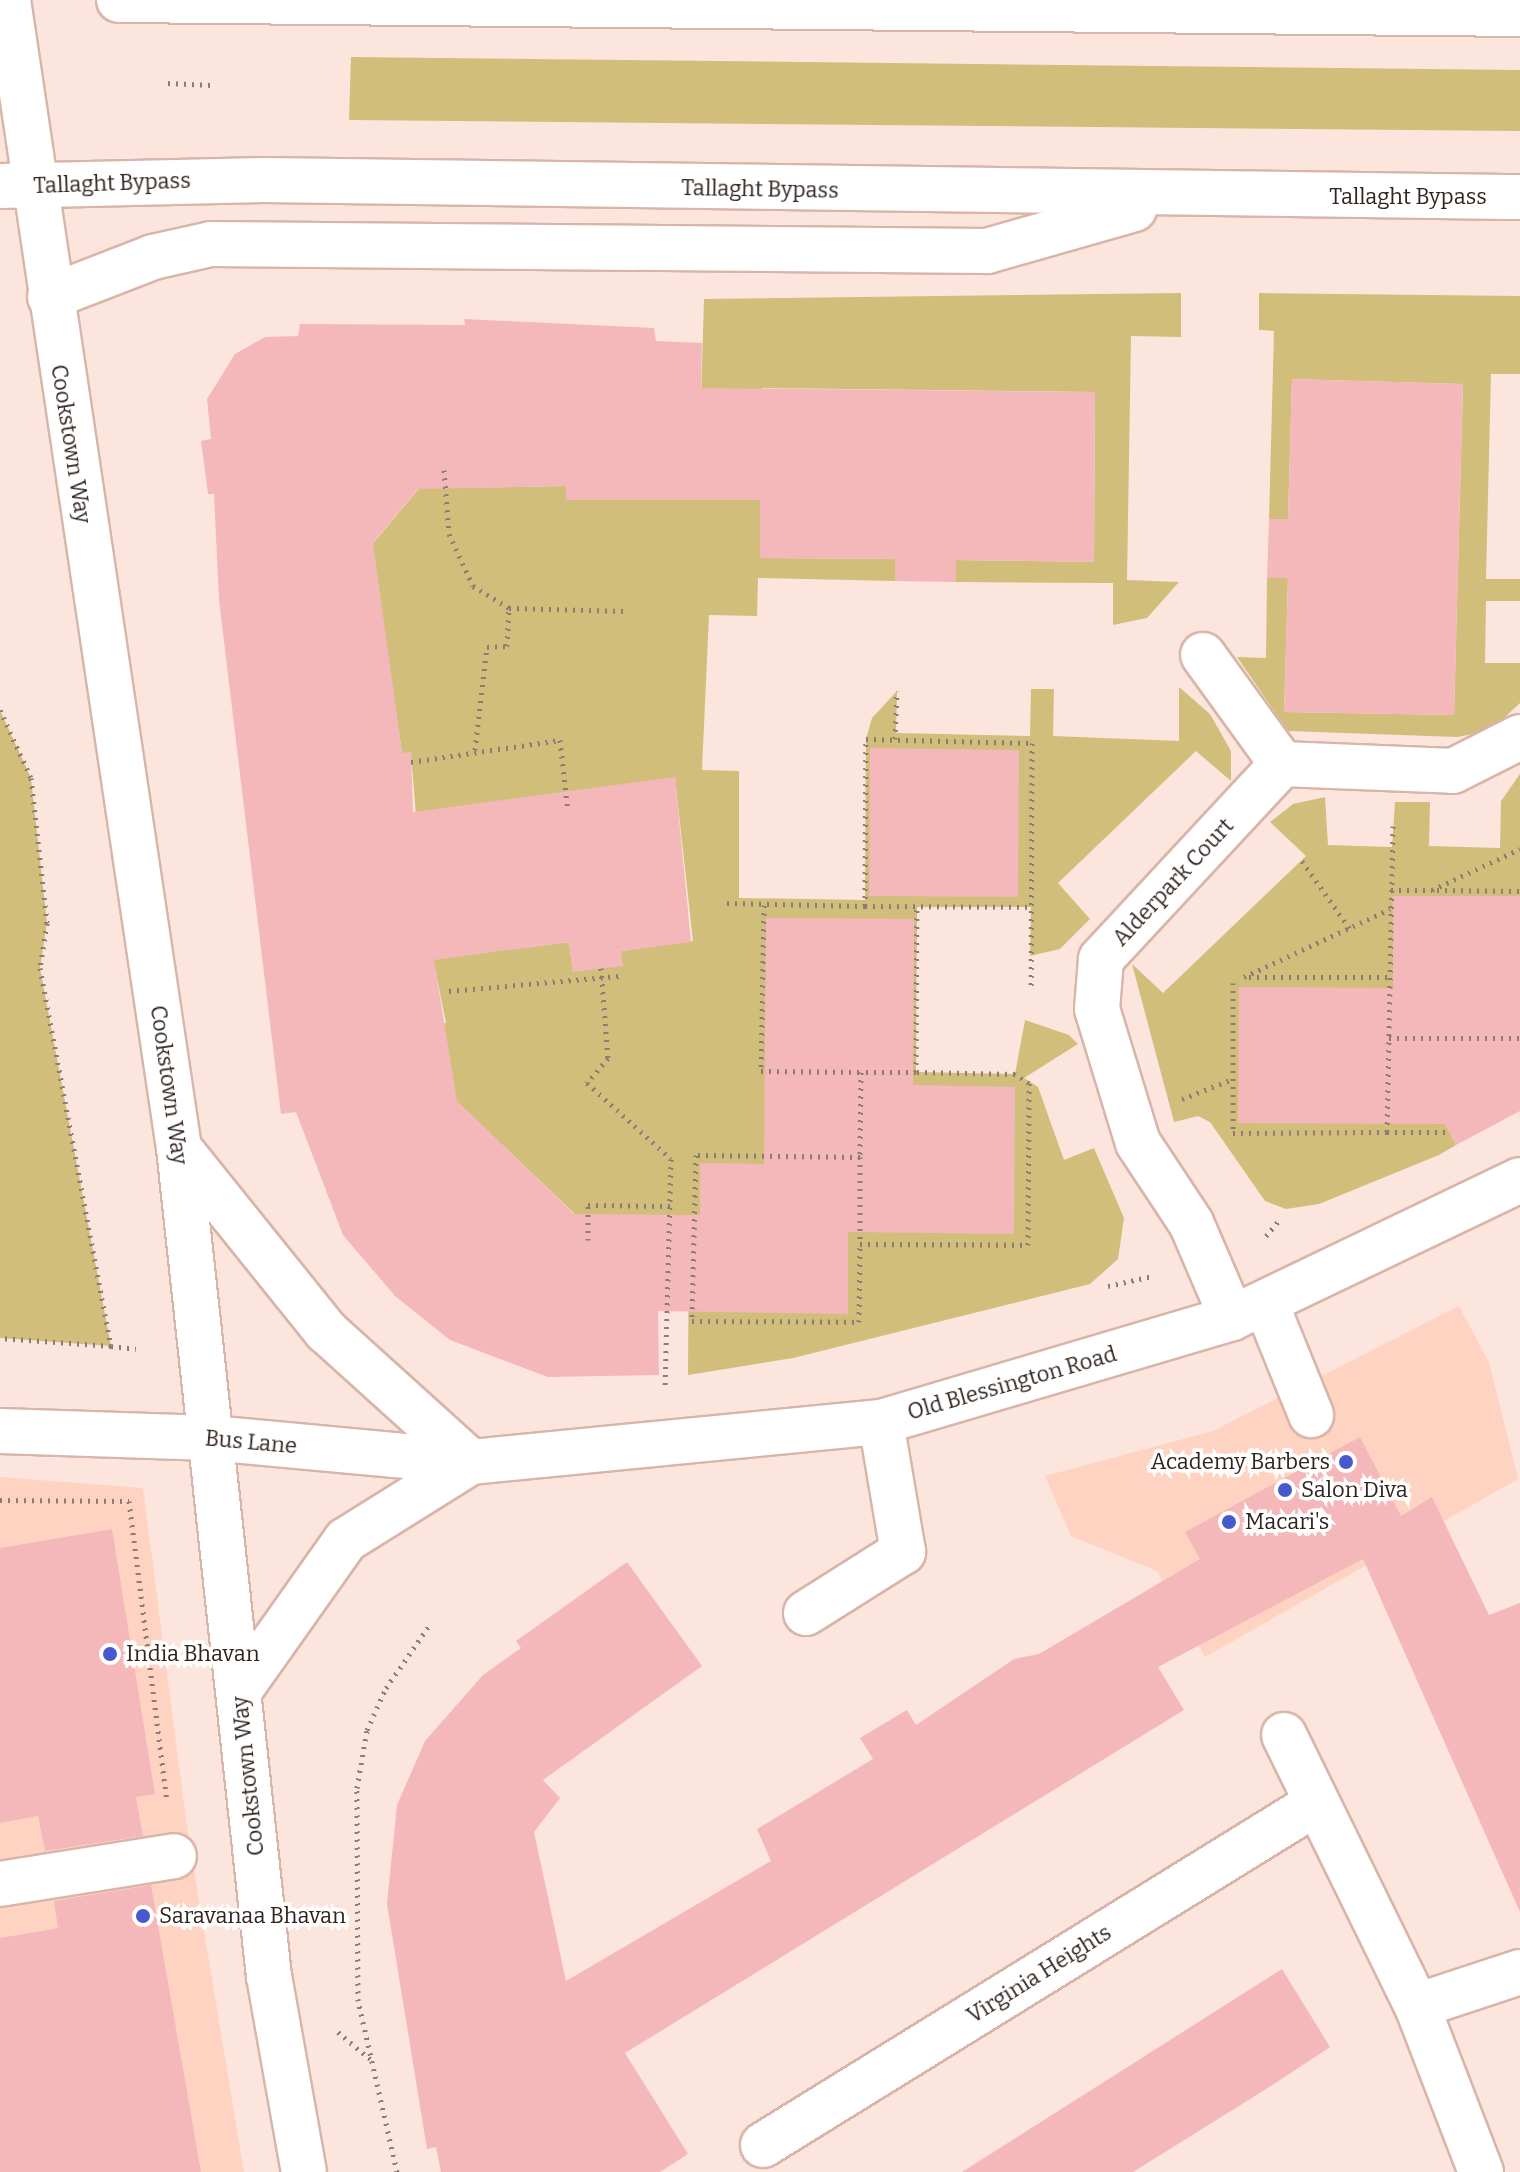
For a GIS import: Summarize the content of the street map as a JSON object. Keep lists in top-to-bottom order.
{
  "streets": {
    "street": [
      "Tallaght Bypass",
      "Cookstown Way",
      "Alderpark Court",
      "Old Blessington Road",
      "Bus Lane",
      "Virginia Heights"
    ]
  },
  "crossings": [
    ["Tallaght Bypass", "Cookstown Way"],
    ["Cookstown Way", "Bus Lane"],
    ["Alderpark Court", "Old Blessington Road"],
    ["Old Blessington Road", "Bus Lane"]
  ],
  "places": [
    "Academy Barbers",
    "Salon Diva",
    "Macari's",
    "India Bhavan",
    "Saravanaa Bhavan"
  ]
}
